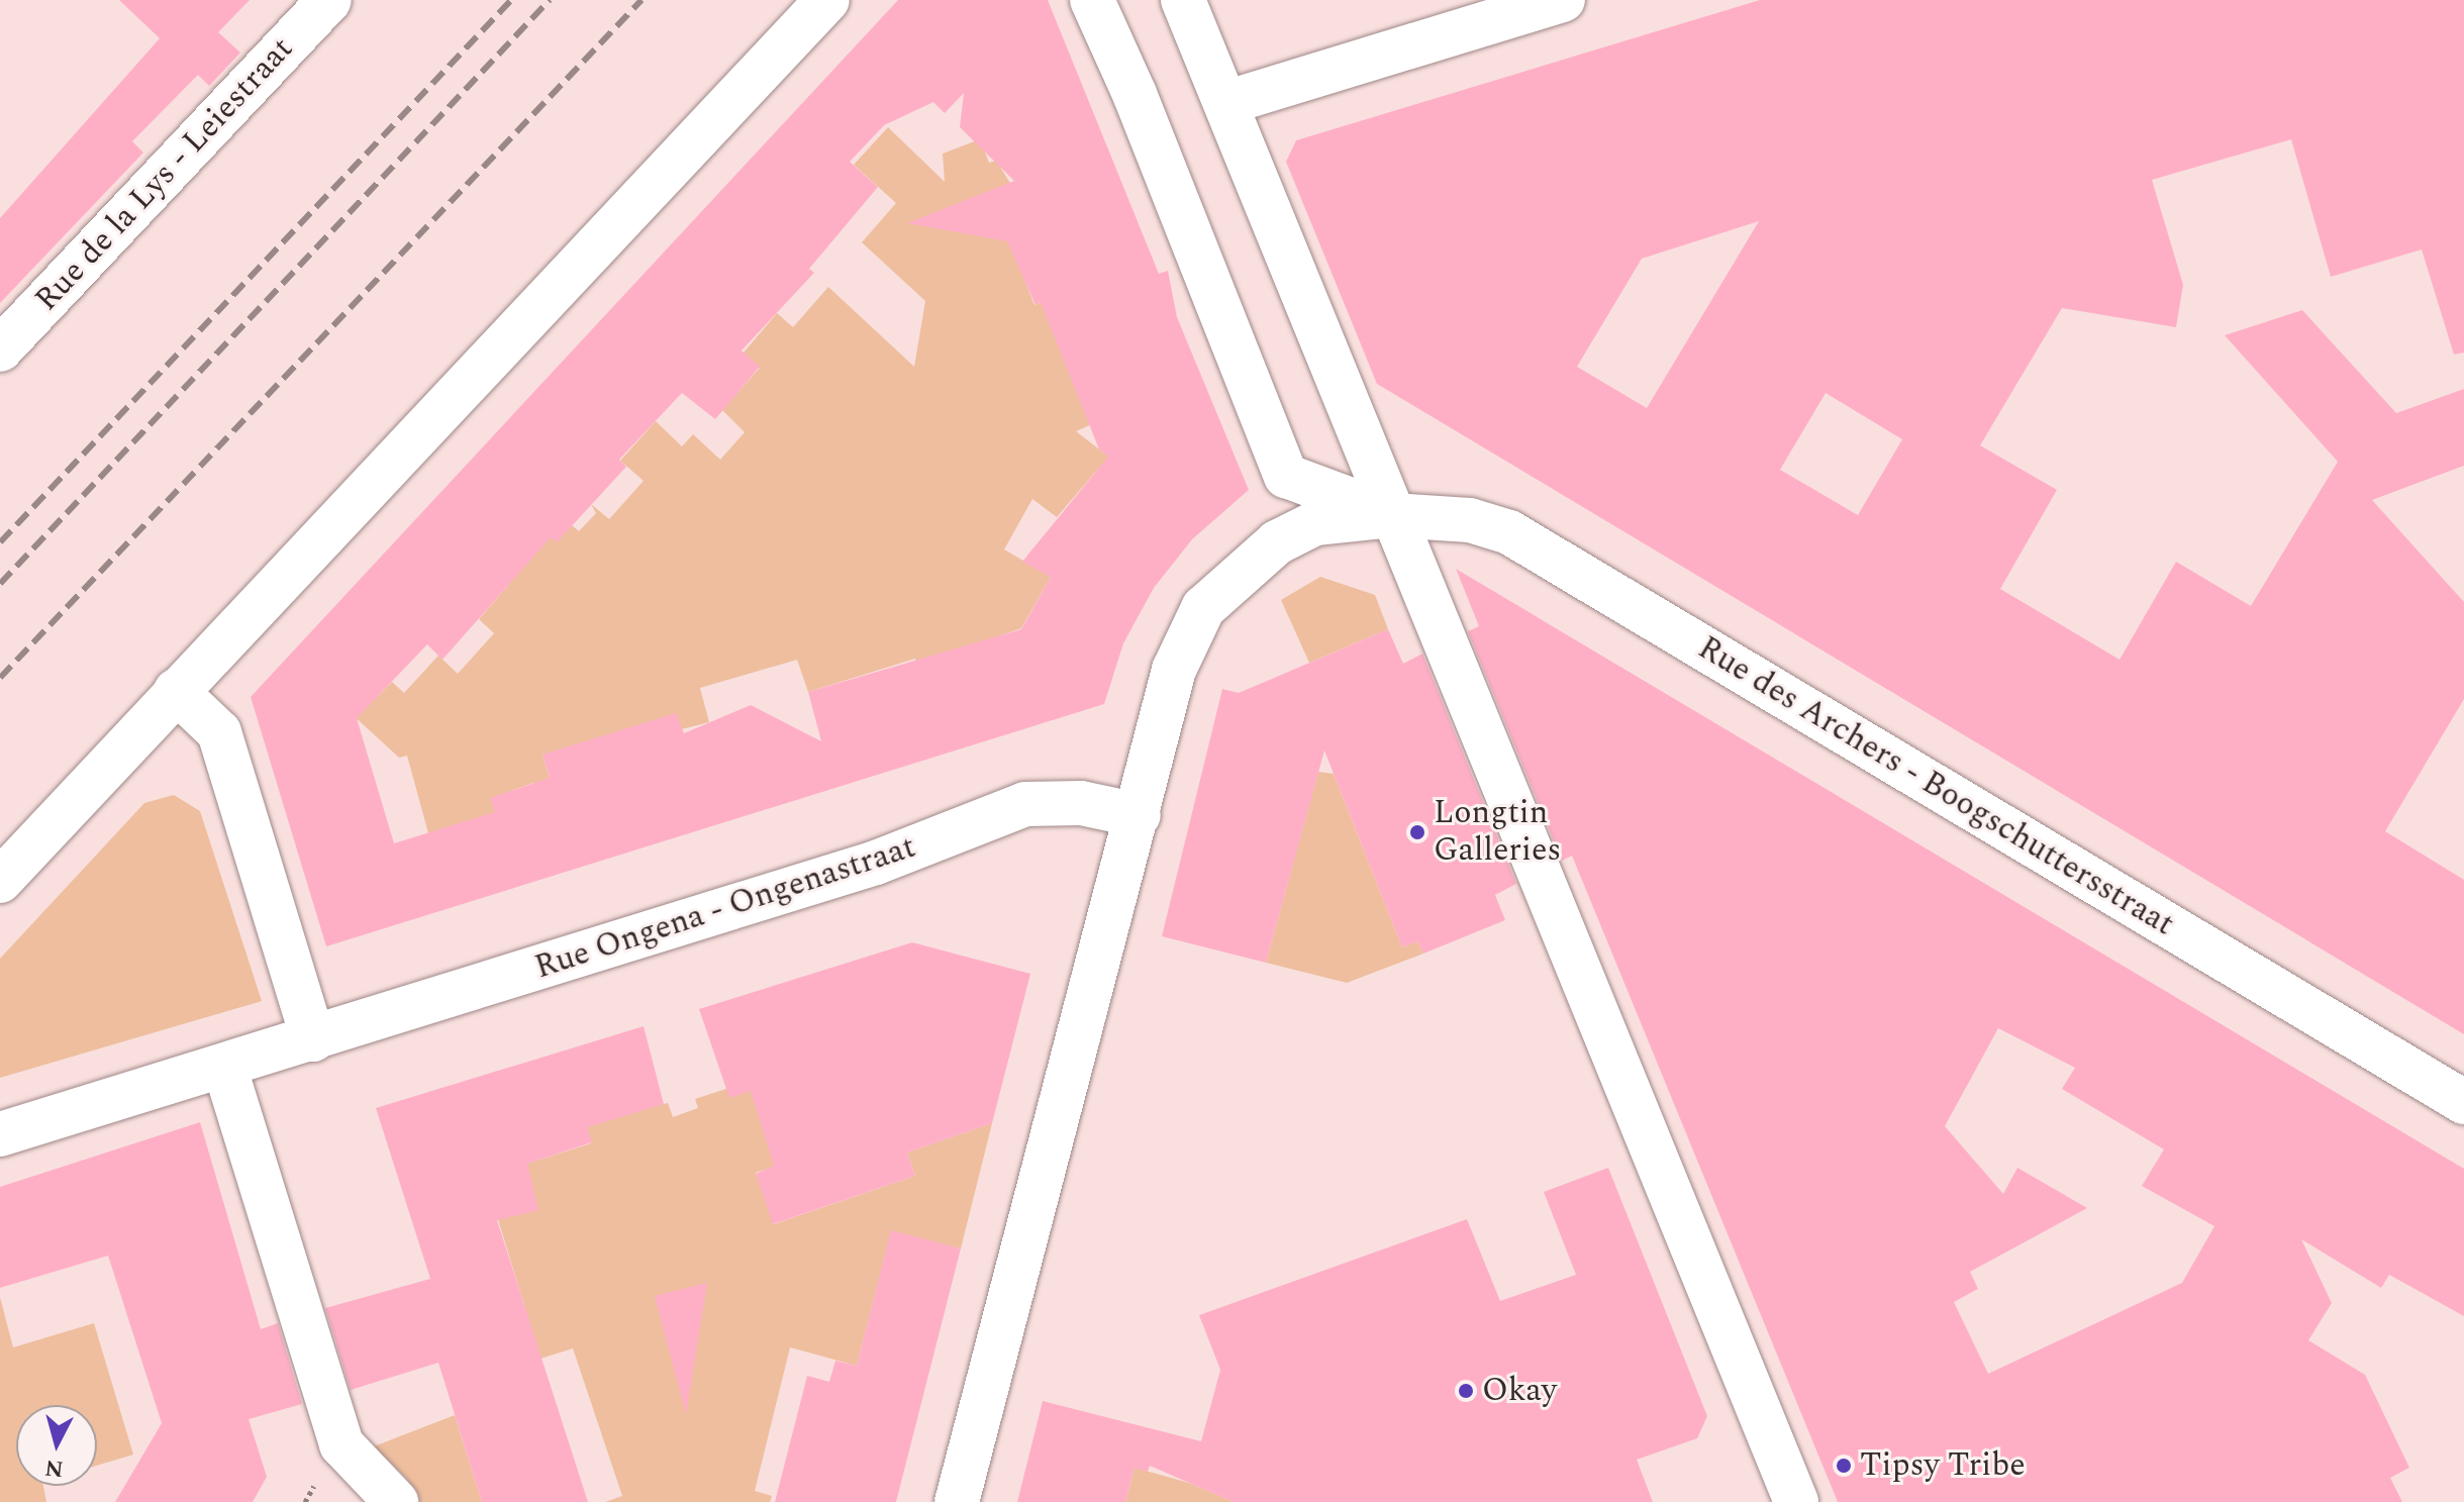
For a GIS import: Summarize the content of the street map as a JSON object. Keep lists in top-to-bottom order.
{
  "streets": {
    "street": ["Rue de la Lys - Leiestraat", "Rue des Archers - Boogschuttersstraat", "Rue Ongena - Ongenastraat"]
  },
  "places": ["Longtin Galleries", "Okay", "Tipsy Tribe"],
  "north": "bottom"
}
